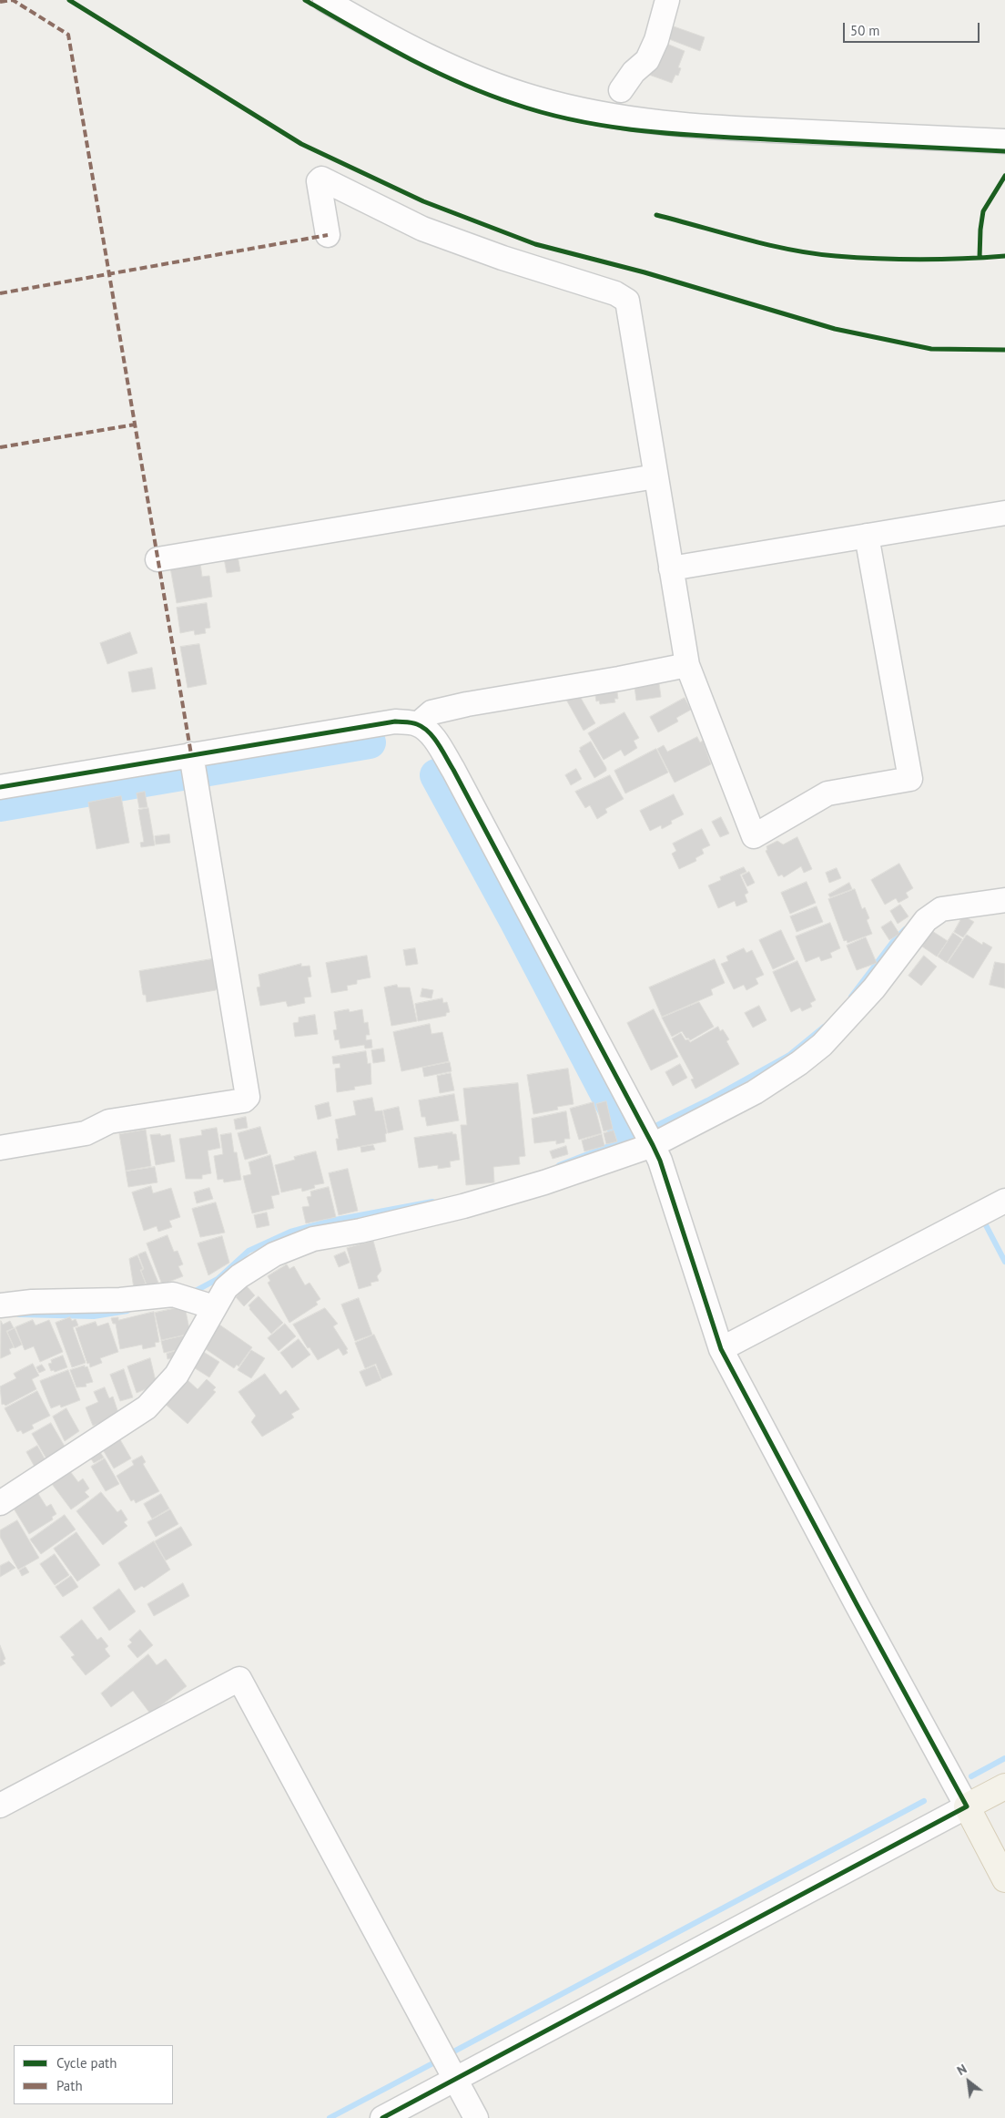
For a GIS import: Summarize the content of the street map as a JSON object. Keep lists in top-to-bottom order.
{
  "legend": ["Cycle path", "Path"],
  "scale_bar": "50 m",
  "north": "top left"
}
